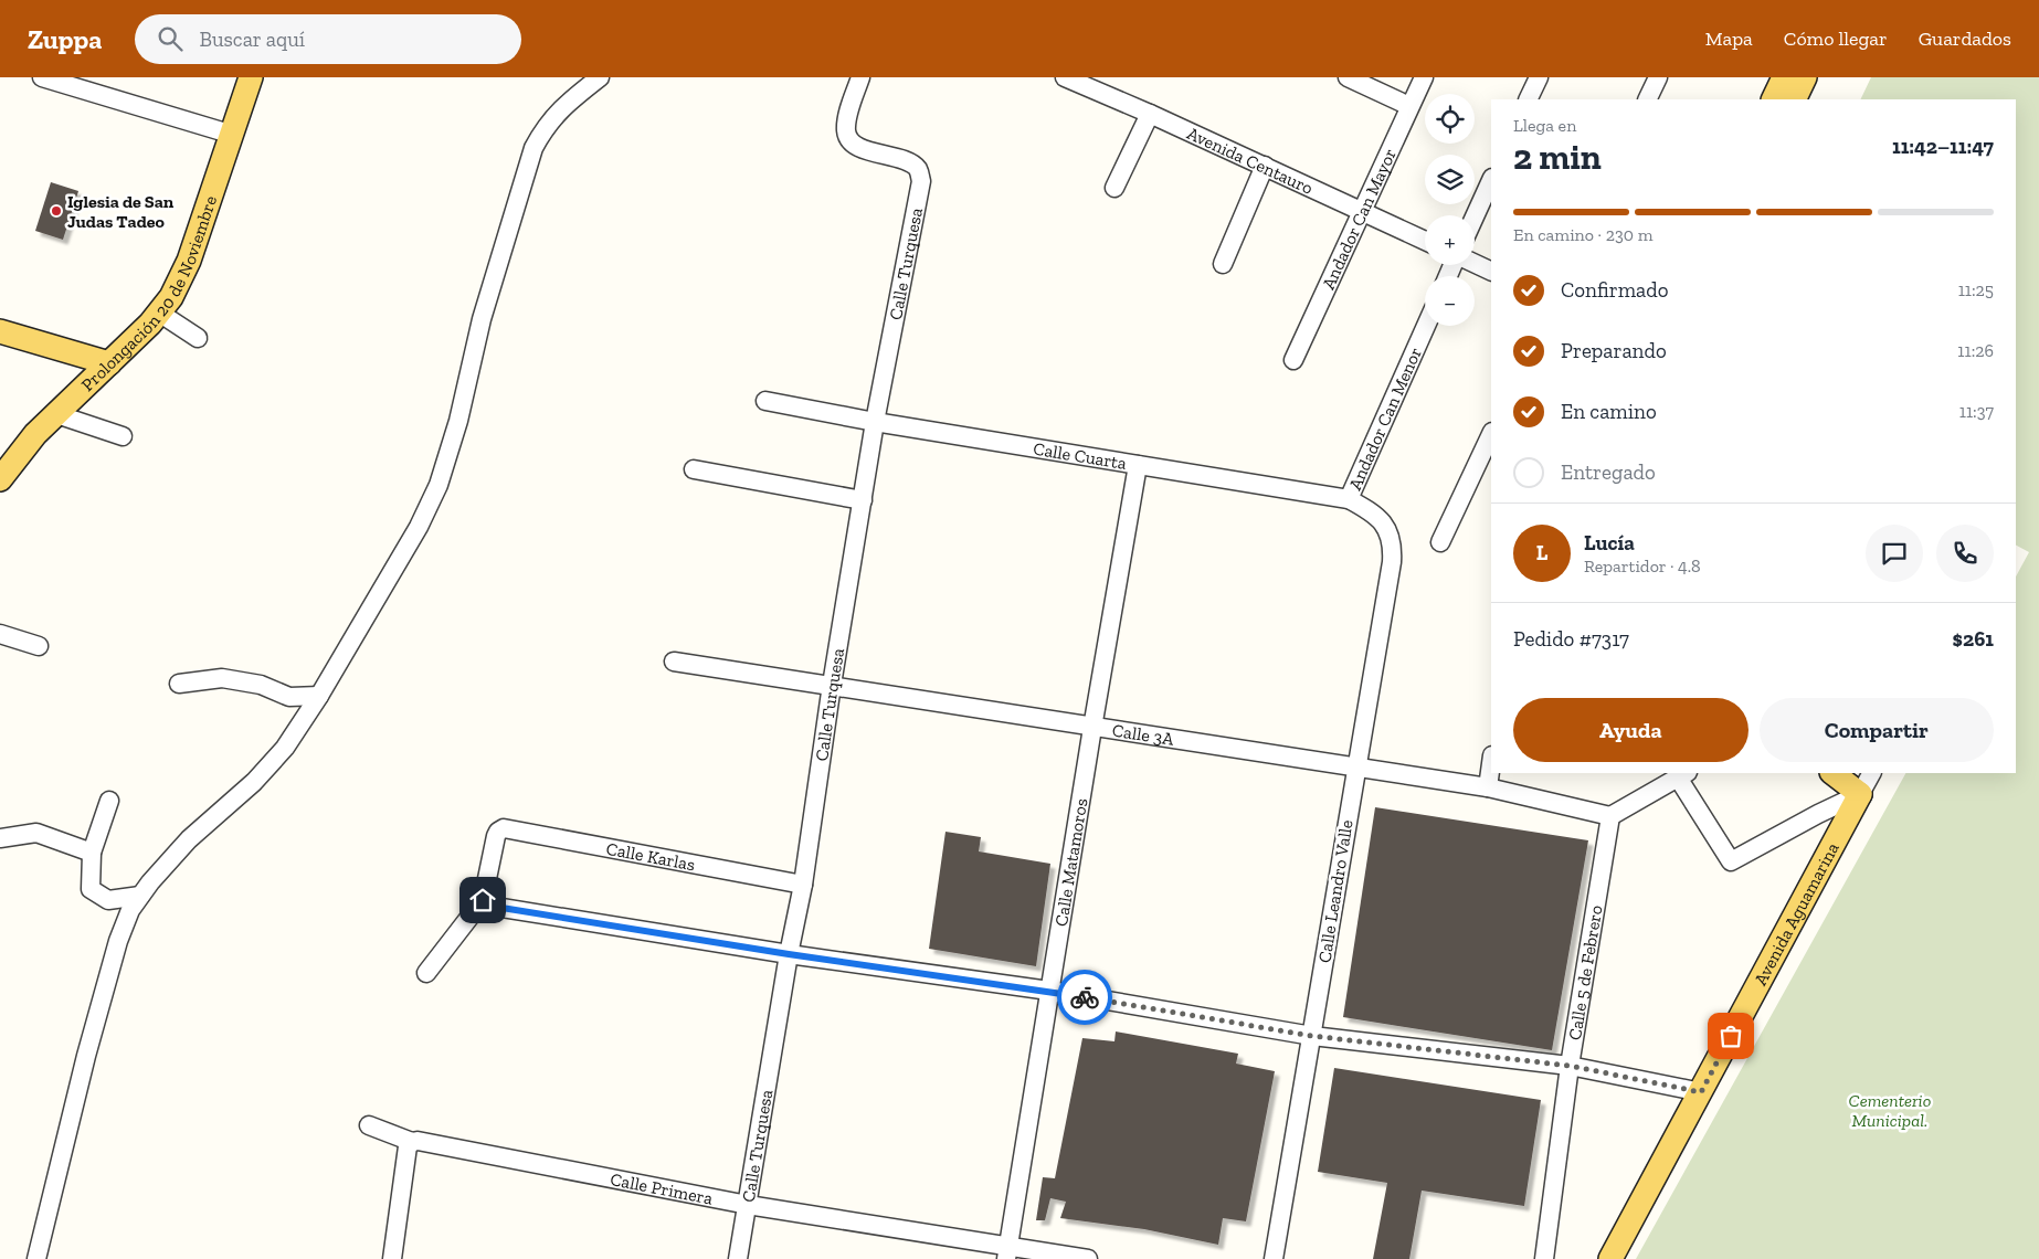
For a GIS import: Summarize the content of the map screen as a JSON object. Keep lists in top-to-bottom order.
{
  "streets": {
    "main road": ["Prolongación 20 de Noviembre", "Avenida Aguamarina"],
    "street": [
      "Avenida Centauro",
      "Andador Can Mayor",
      "Calle Turquesa",
      "Andador Can Menor",
      "Calle Cuarta",
      "Calle 3A",
      "Calle Karlas",
      "Calle Matamoros",
      "Calle Leandro Valle",
      "Calle 5 de Febrero",
      "Calle Primera"
    ]
  },
  "crossings": [
    ["Avenida Centauro", "Andador Can Mayor"],
    ["Calle Turquesa", "Calle Cuarta"],
    ["Calle Turquesa", "Calle 3A"],
    ["Calle Turquesa", "Calle Karlas"],
    ["Calle Turquesa", "Calle Primera"],
    ["Andador Can Menor", "Calle Cuarta"],
    ["Calle Cuarta", "Calle Matamoros"],
    ["Calle Cuarta", "Calle Leandro Valle"],
    ["Calle 3A", "Calle Matamoros"],
    ["Calle 3A", "Calle Leandro Valle"],
    ["Calle 3A", "Calle 5 de Febrero"],
    ["Calle Matamoros", "Calle Primera"]
  ],
  "parks": ["Cementerio Municipal."],
  "places": ["Iglesia de San Judas Tadeo"],
  "page": {
    "header": "Zuppa",
    "search": "Buscar aquí",
    "nav": ["Mapa", "Cómo llegar", "Guardados"],
    "map_buttons": ["+", "−"],
    "heading": ["2 min", "Llega en", "11:42–11:47"],
    "panel": [
      "Lucía",
      "Repartidor · 4.8",
      "Pedido #7317",
      "$261"
    ],
    "bar": "En camino · 230 m",
    "list": [
      ["Confirmado", "11:25"],
      ["Preparando", "11:26"],
      ["En camino", "11:37"],
      "Entregado"
    ],
    "round": "L",
    "buttons": ["Ayuda", "Compartir"]
  }
}
